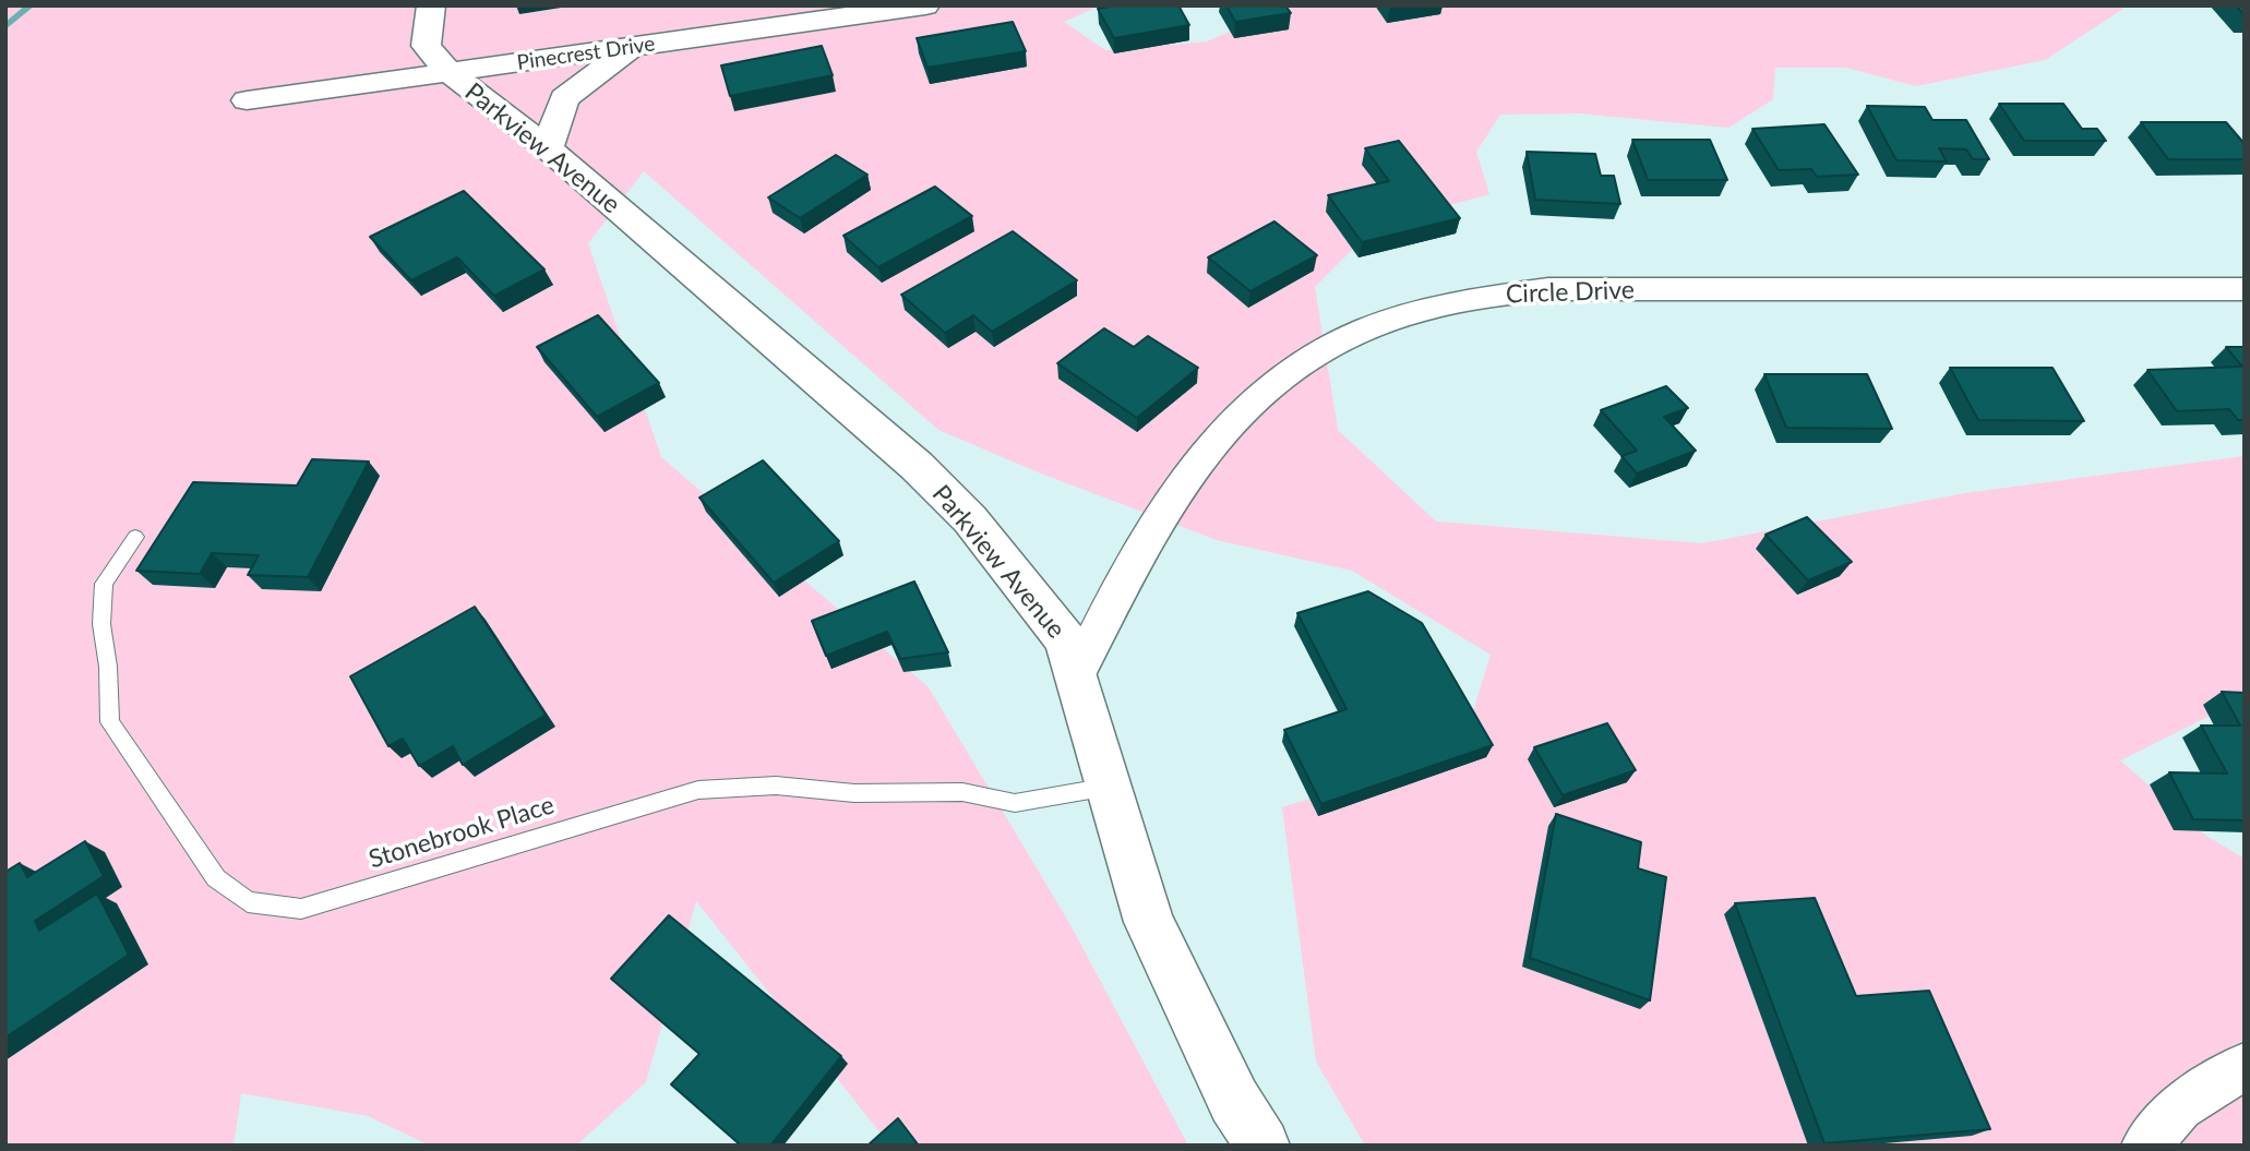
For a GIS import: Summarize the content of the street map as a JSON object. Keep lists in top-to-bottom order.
{
  "streets": {
    "street": ["Pinecrest Drive", "Parkview Avenue", "Circle Drive"],
    "lane": ["Stonebrook Place"]
  },
  "crossings": [
    ["Pinecrest Drive", "Parkview Avenue"],
    ["Parkview Avenue", "Circle Drive"],
    ["Parkview Avenue", "Stonebrook Place"]
  ]
}
